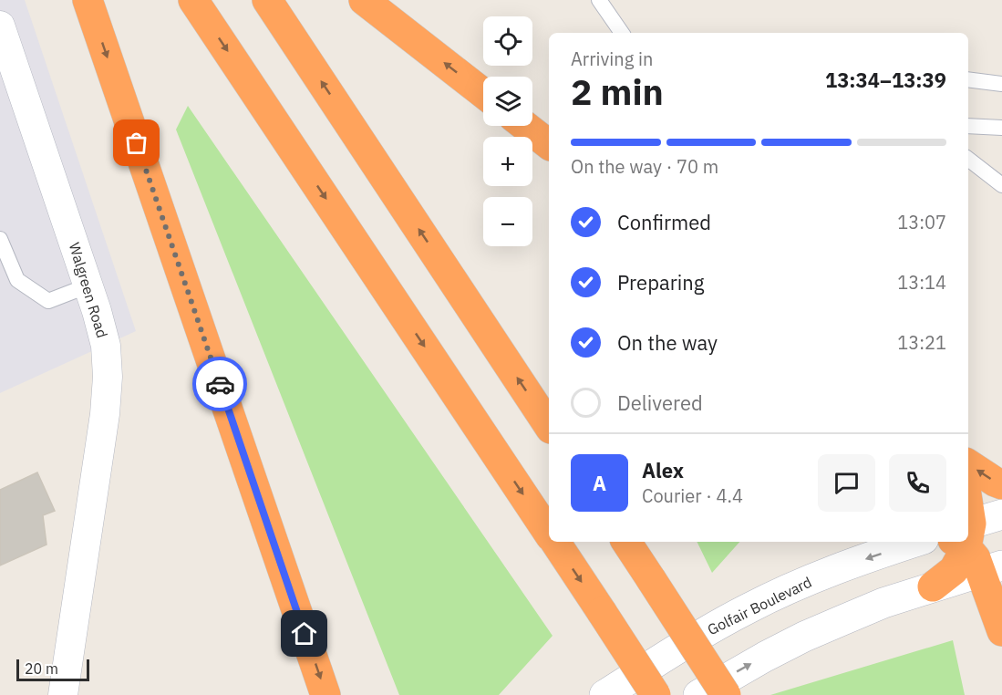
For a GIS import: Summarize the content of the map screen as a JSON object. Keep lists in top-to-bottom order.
{
  "streets": {
    "main road": ["Golfair Boulevard"],
    "street": ["Walgreen Road"]
  },
  "scale_bar": "20 m",
  "page": {
    "map_buttons": ["+", "−"],
    "heading": ["2 min", "Arriving in", "13:34–13:39"],
    "panel": ["Alex", "Courier · 4.4"],
    "bar": "On the way · 70 m",
    "list": [
      ["Confirmed", "13:07"],
      ["Preparing", "13:14"],
      ["On the way", "13:21"],
      "Delivered"
    ],
    "round": "A",
    "scale": "20 m"
  }
}
